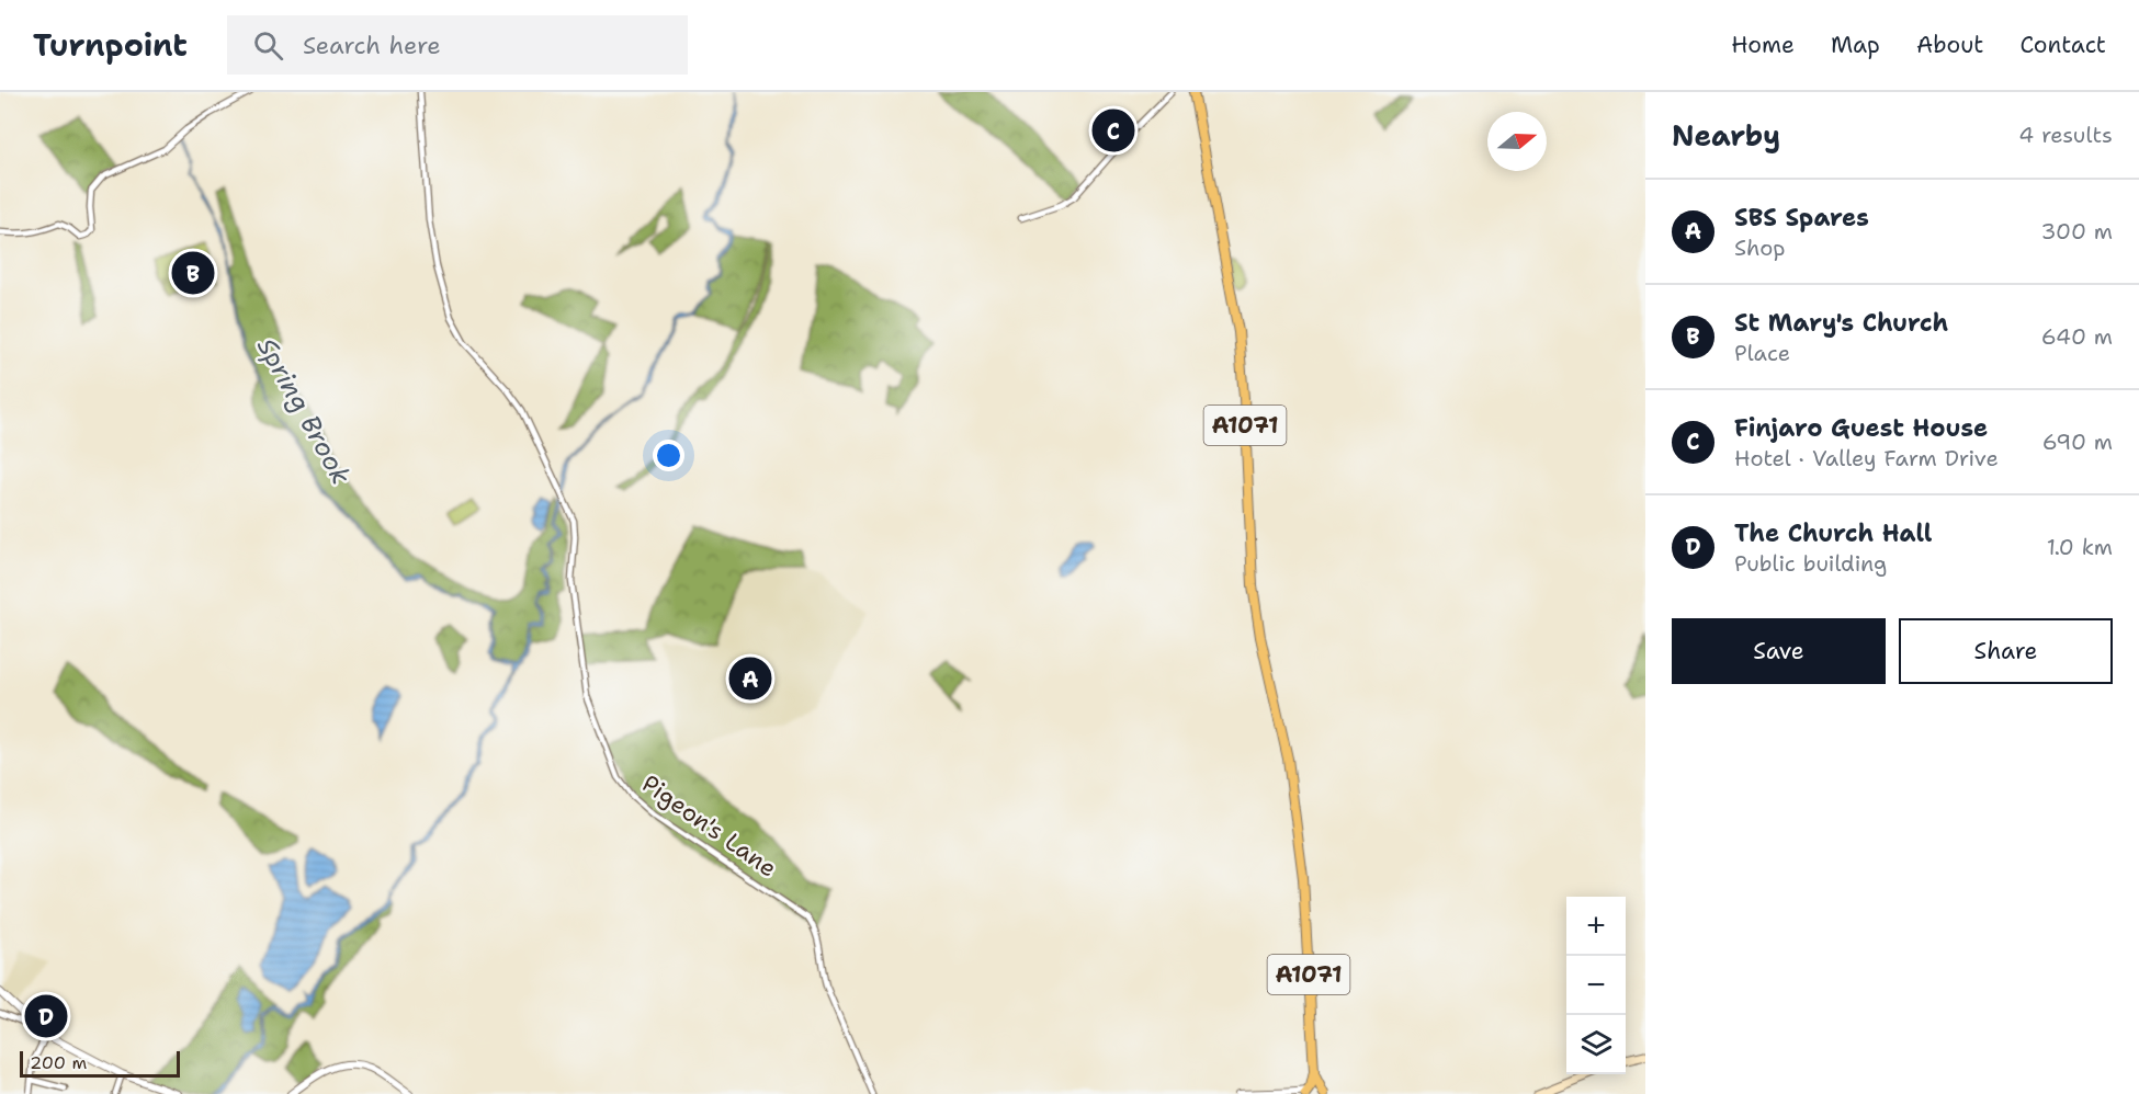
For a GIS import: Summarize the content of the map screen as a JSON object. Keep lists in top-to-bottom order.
{
  "streets": {
    "main road": ["A1071"],
    "street": ["Pigeon's Lane"]
  },
  "water": ["Spring Brook"],
  "scale_bar": "200 m",
  "north": "right",
  "page": {
    "header": "Turnpoint",
    "search": "Search here",
    "nav": [
      "Home",
      "Map",
      "About",
      "Contact"
    ],
    "heading": ["Nearby", "4 results"],
    "pins": [
      "C",
      "B",
      "A",
      "D"
    ],
    "list": [
      {
        "mark": "A",
        "name": "SBS Spares",
        "note": "Shop",
        "value": "300 m"
      },
      {
        "mark": "B",
        "name": "St Mary's Church",
        "note": "Place",
        "value": "640 m"
      },
      {
        "mark": "C",
        "name": "Finjaro Guest House",
        "note": "Hotel · Valley Farm Drive",
        "value": "690 m"
      },
      {
        "mark": "D",
        "name": "The Church Hall",
        "note": "Public building",
        "value": "1.0 km"
      }
    ],
    "buttons": ["Save", "Share"],
    "map_buttons": ["+", "−"],
    "scale": "200 m"
  }
}
